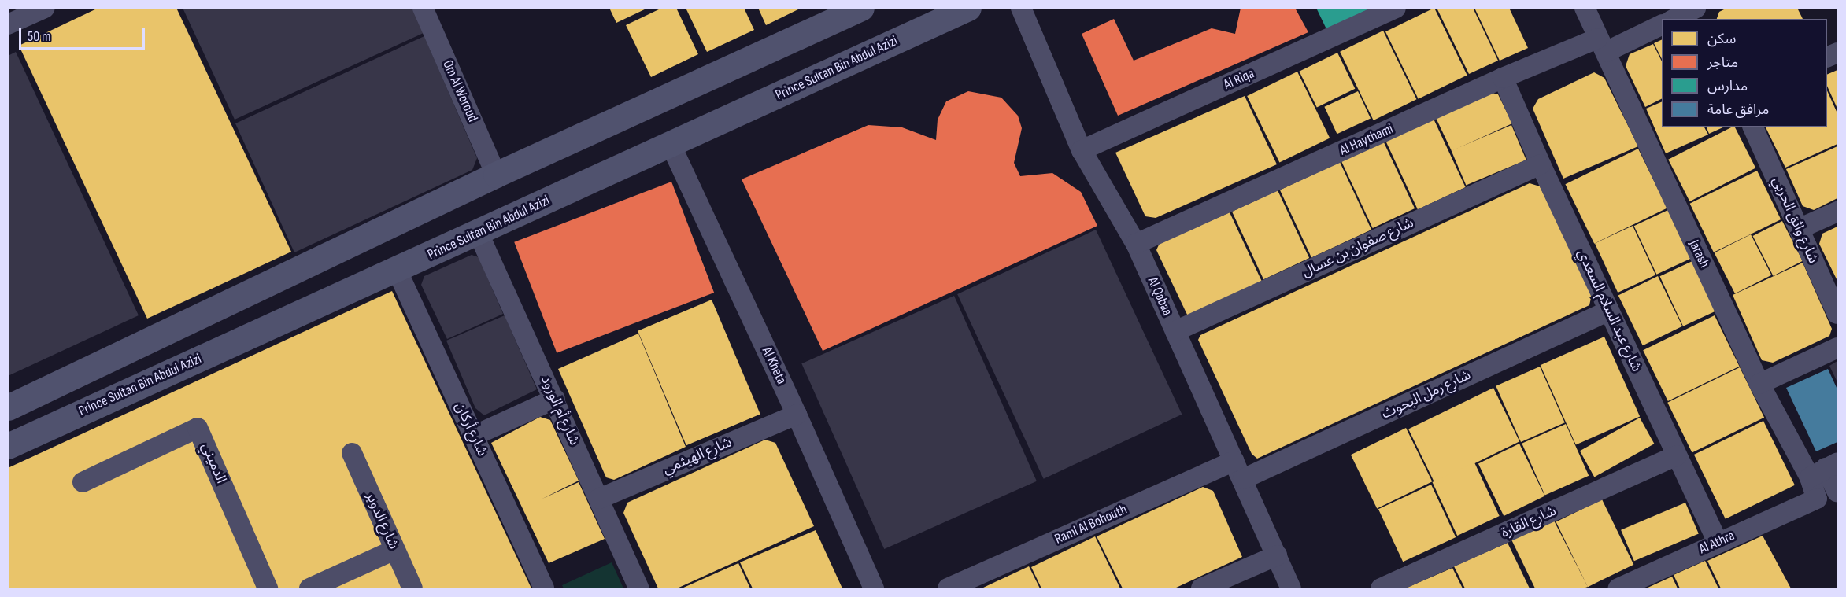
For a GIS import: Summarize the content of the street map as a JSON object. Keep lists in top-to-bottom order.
{
  "streets": {
    "street": [
      "Prince Sultan Bin Abdul Azizi",
      "Al Riqa",
      "Om Al Woroud",
      "Al Haythami",
      "شارع واثق الحربي",
      "شارع صفوان بن عسال",
      "Jarash",
      "Al Qabaa",
      "شارع عبد السلام السعدي",
      "Al Kheta",
      "شارع رمل البحوث",
      "شارع أم الورود",
      "شارع أركان",
      "شارع الهيثمي",
      "الدميني",
      "شارع الدوير",
      "شارع القارة",
      "Raml Al Bohouth",
      "Al Athra"
    ]
  },
  "crossings": [
    ["Prince Sultan Bin Abdul Azizi", "Al Kheta"],
    ["Prince Sultan Bin Abdul Azizi", "شارع أم الورود"],
    ["Prince Sultan Bin Abdul Azizi", "شارع أركان"],
    ["Al Riqa", "Al Qabaa"],
    ["Al Haythami", "Jarash"],
    ["Al Haythami", "Al Qabaa"],
    ["Al Haythami", "شارع عبد السلام السعدي"],
    ["شارع صفوان بن عسال", "Al Qabaa"],
    ["شارع صفوان بن عسال", "شارع عبد السلام السعدي"],
    ["Jarash", "Al Athra"],
    ["Al Qabaa", "شارع رمل البحوث"],
    ["Al Qabaa", "Raml Al Bohouth"],
    ["شارع عبد السلام السعدي", "شارع رمل البحوث"],
    ["شارع عبد السلام السعدي", "شارع القارة"],
    ["شارع عبد السلام السعدي", "Al Athra"],
    ["Al Kheta", "شارع الهيثمي"],
    ["شارع أم الورود", "شارع الهيثمي"]
  ],
  "legend": [
    "سكن",
    "متاجر",
    "مدارس",
    "مرافق عامة"
  ],
  "scale_bar": "50 m"
}
